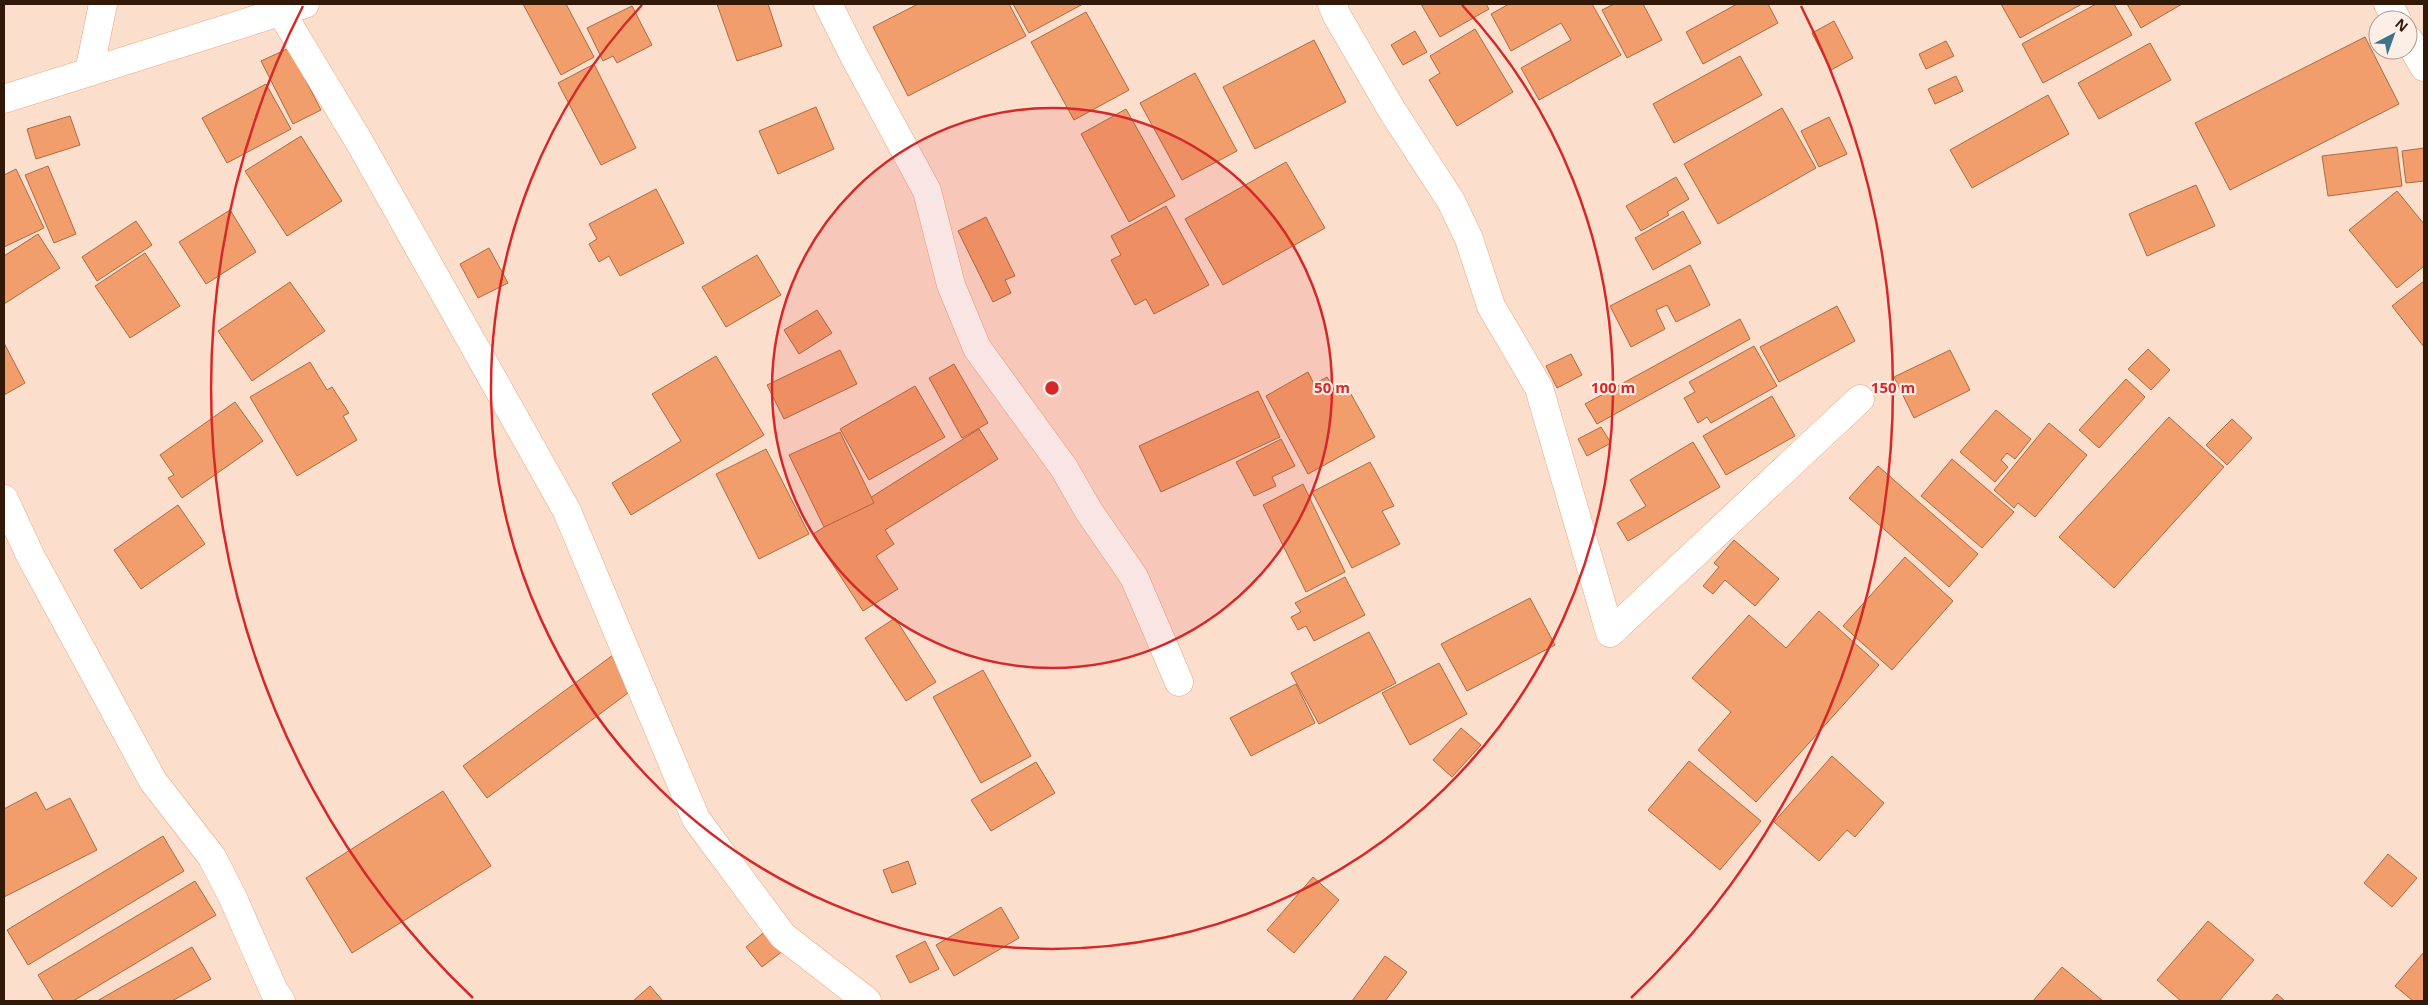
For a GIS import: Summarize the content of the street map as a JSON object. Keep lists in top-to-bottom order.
{
  "north": "top right",
  "rings": ["50 m", "100 m", "150 m"]
}
